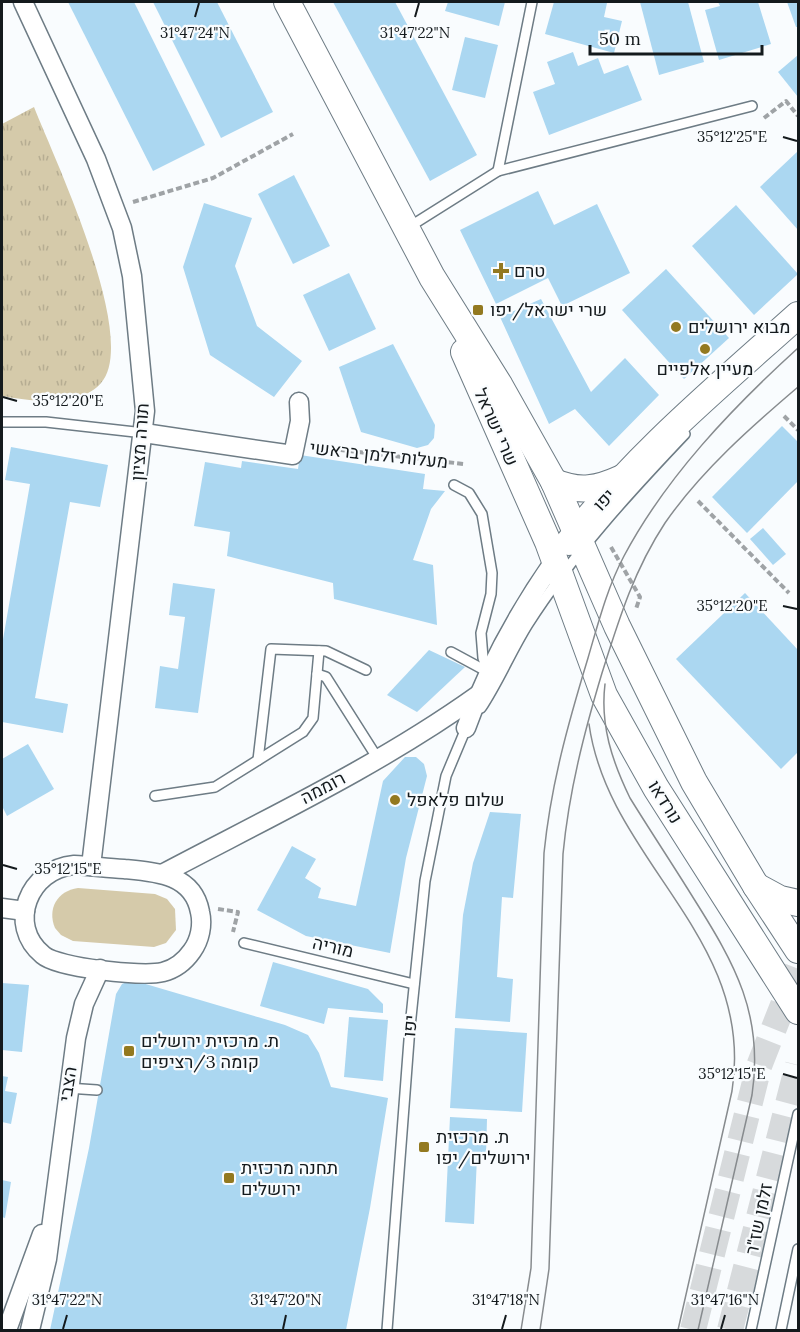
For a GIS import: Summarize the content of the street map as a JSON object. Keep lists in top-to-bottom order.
{
  "streets": {
    "street": [
      "שרי ישראל",
      "תורה מציון",
      "מעלות זלמן בראשי",
      "יפו",
      "רוממה",
      "נורדאו",
      "הצבי"
    ],
    "lane": ["מוריה", "זלמן שז\"ר"]
  },
  "crossings": [
    ["שרי ישראל", "יפו"],
    ["שרי ישראל", "נורדאו"],
    ["תורה מציון", "מעלות זלמן בראשי"],
    ["תורה מציון", "רוממה"],
    ["תורה מציון", "הצבי"],
    ["יפו", "רוממה"],
    ["יפו", "נורדאו"],
    ["יפו", "מוריה"],
    ["רוממה", "הצבי"]
  ],
  "places": {
    "health": ["טרם"],
    "transit": [
      "שרי ישראל/יפו",
      "ת. מרכזית ירושלים קומה 3/רציפים",
      "ת. מרכזית ירושלים/יפו",
      "תחנה מרכזית ירושלים"
    ],
    "other": ["מבוא ירושלים", "מעיין אלפיים", "שלום פלאפל"]
  },
  "scale_bar": "50 m",
  "coordinates": [
    "31°47'24\"N",
    "31°47'22\"N",
    "35°12'25\"E",
    "35°12'20\"E",
    "35°12'15\"E",
    "31°47'20\"N",
    "31°47'18\"N",
    "31°47'16\"N"
  ]
}
